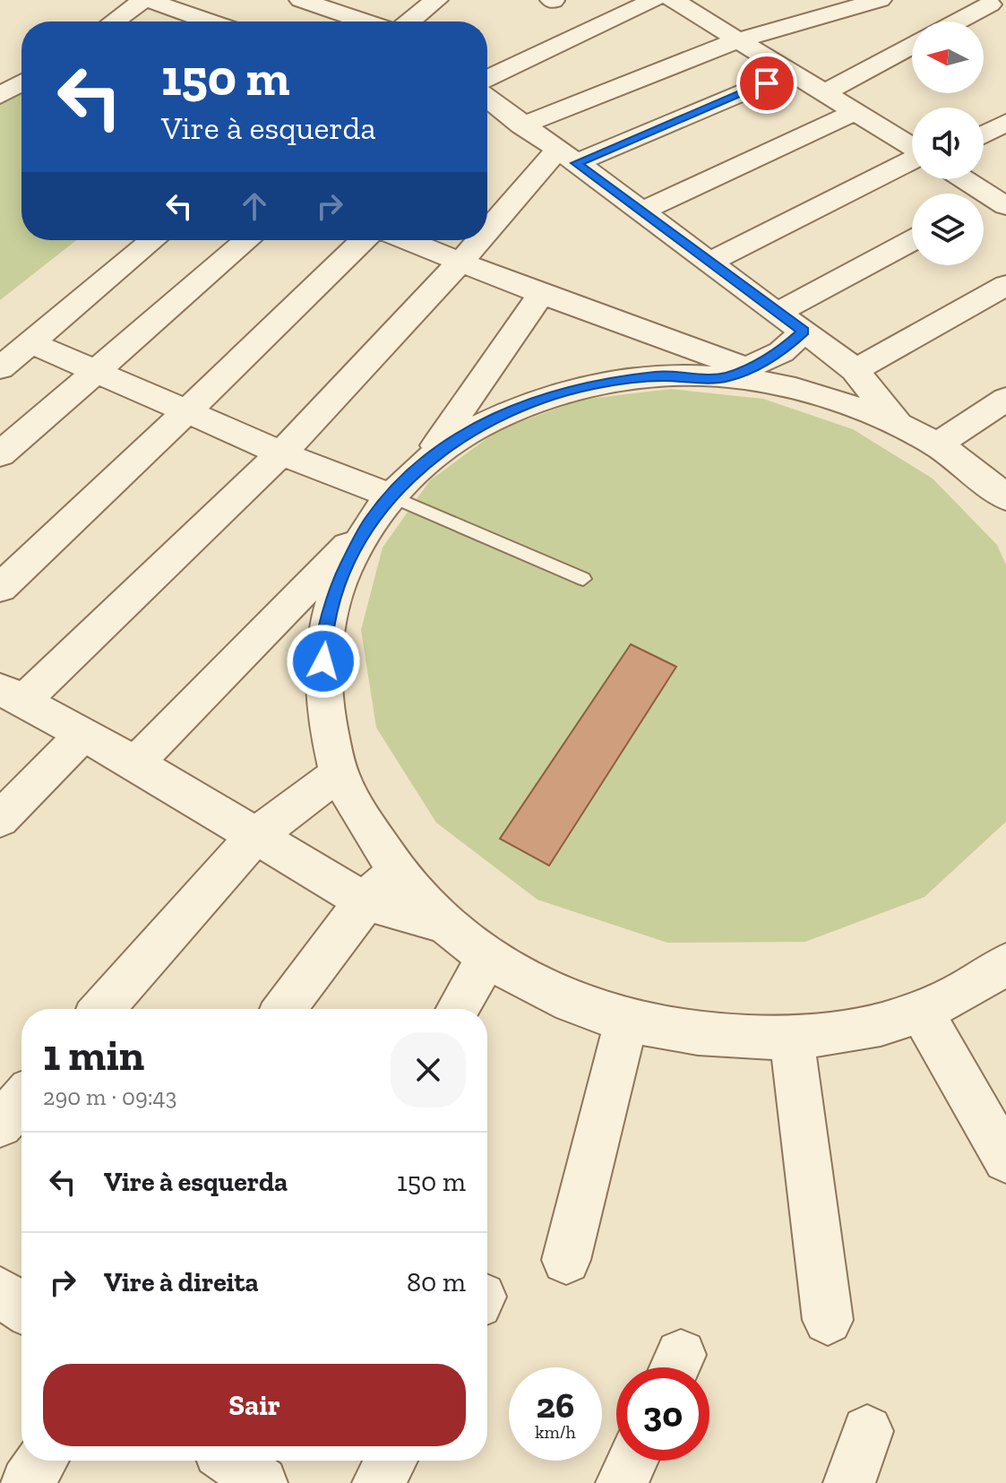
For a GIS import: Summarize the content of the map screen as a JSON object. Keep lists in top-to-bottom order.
{
  "north": "left",
  "page": {
    "turn": ["150 m", "Vire à esquerda"],
    "heading": ["1 min", "290 m · 09:43"],
    "list": [
      {
        "name": "Vire à esquerda",
        "value": "150 m"
      },
      {
        "name": "Vire à direita",
        "value": "80 m"
      }
    ],
    "buttons": "Sair",
    "speed": "26 km/h",
    "limit": "30"
  }
}
